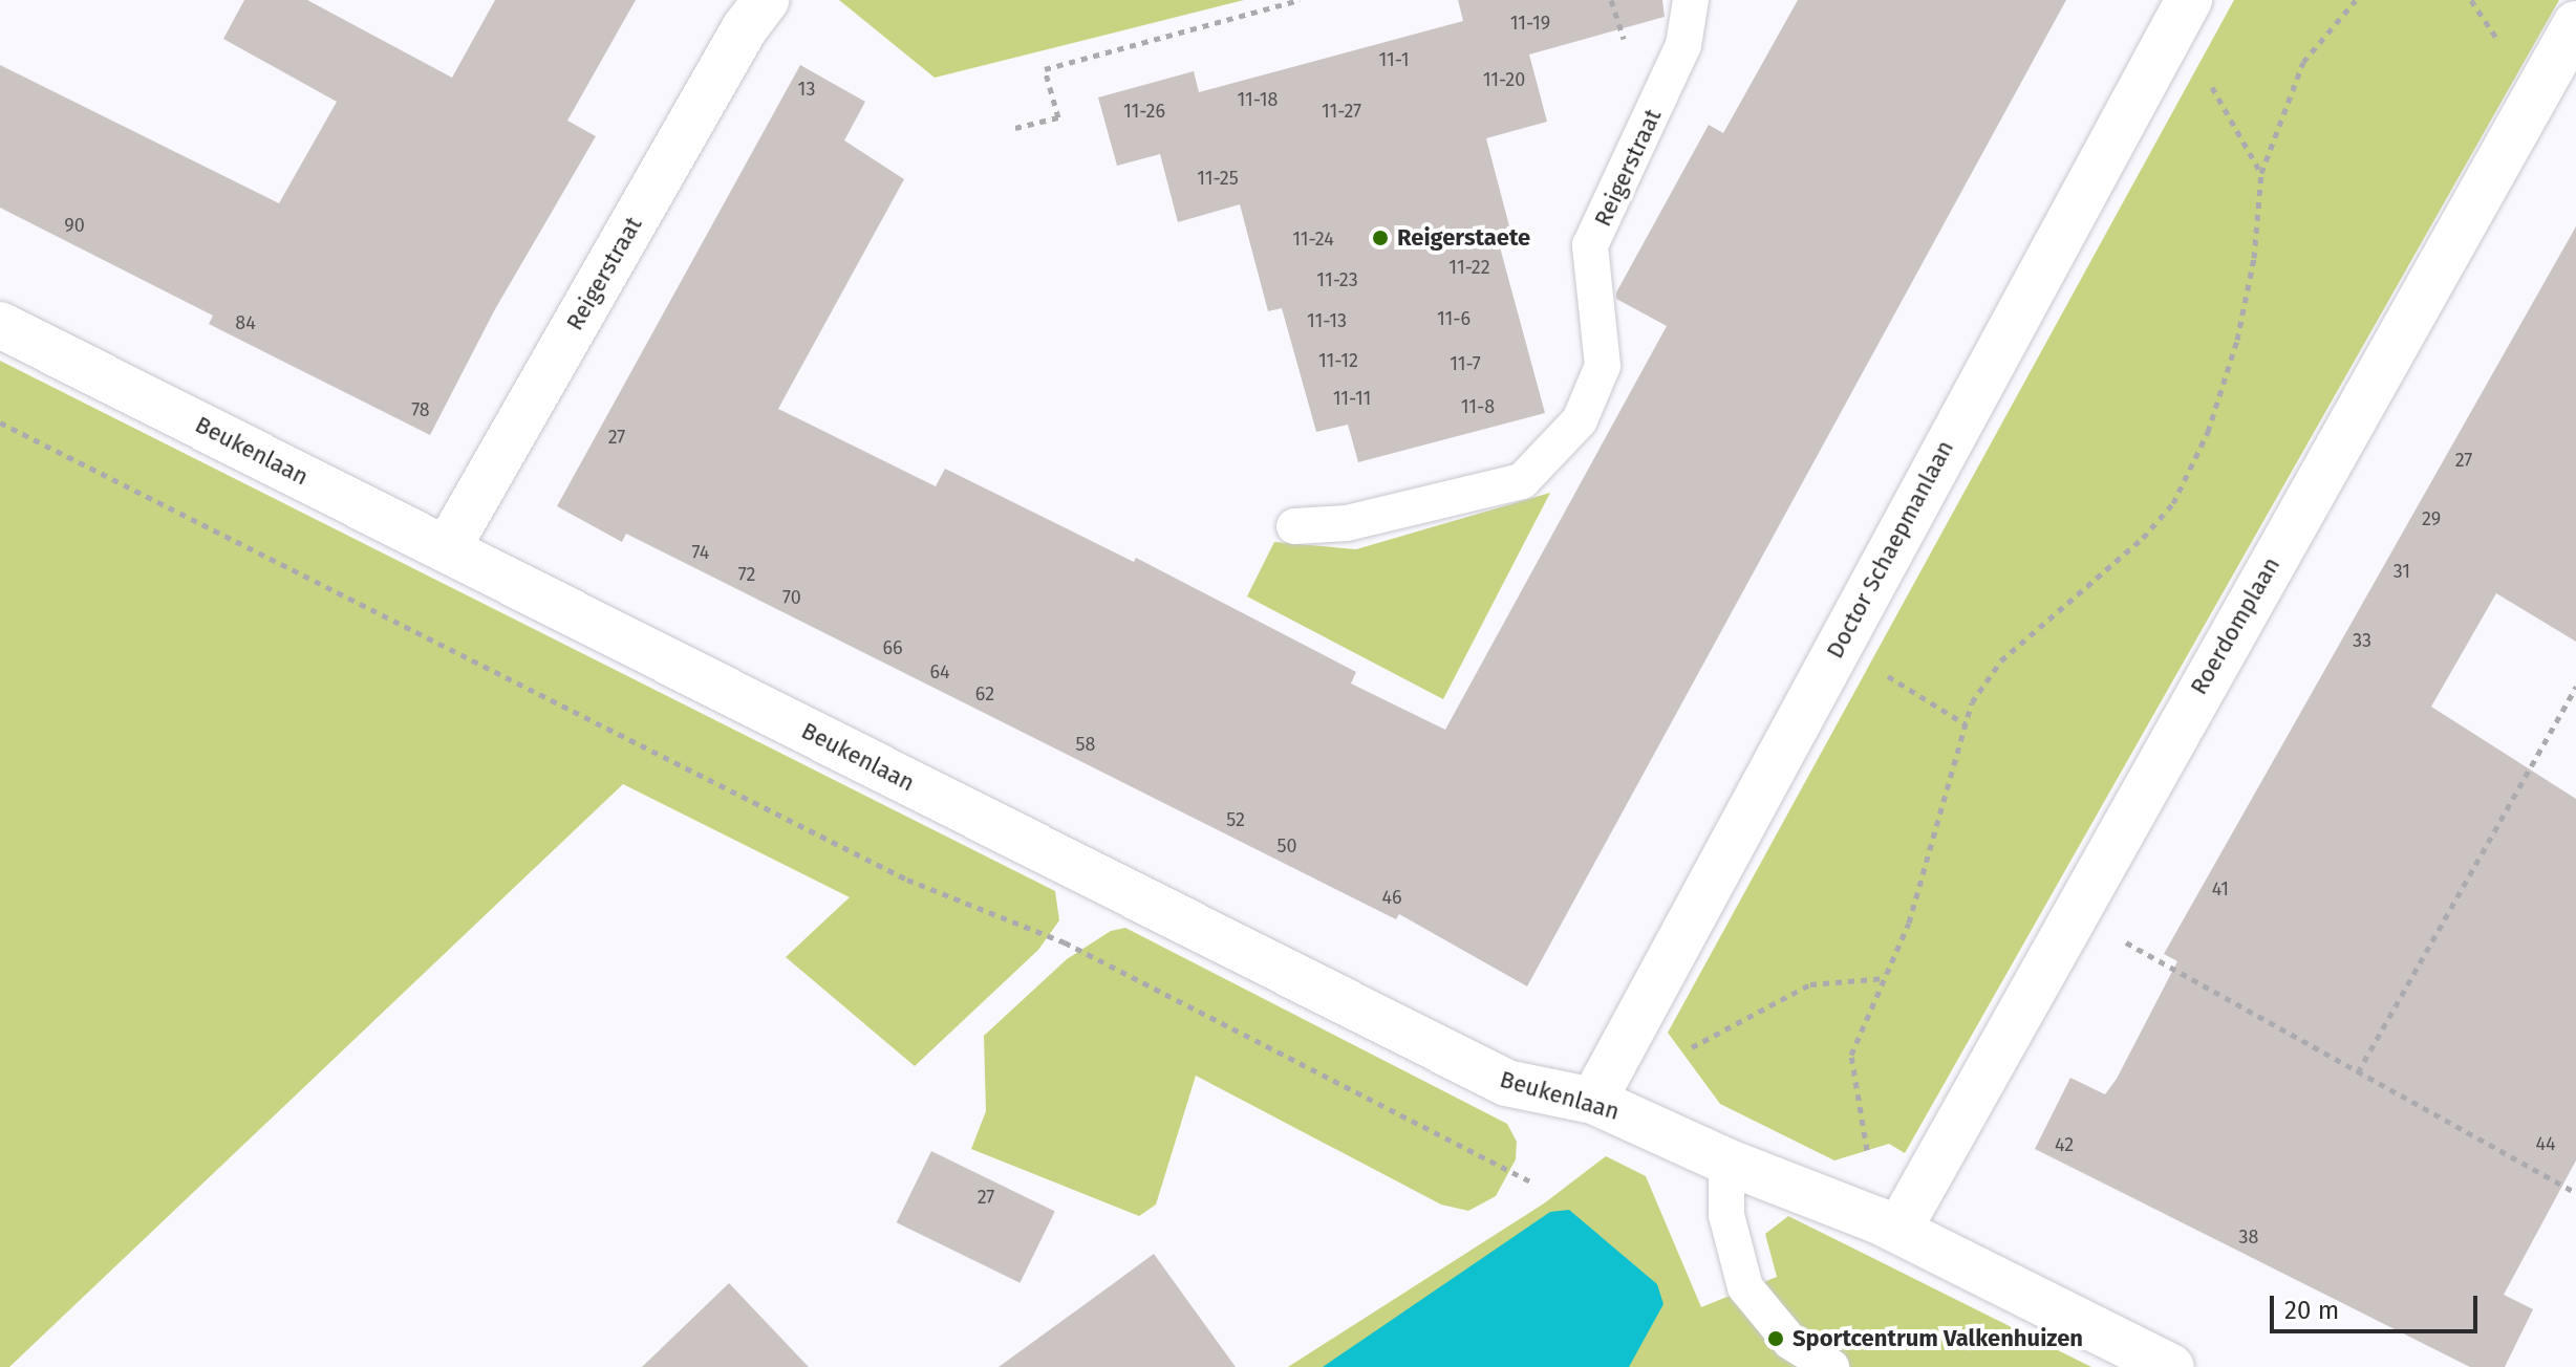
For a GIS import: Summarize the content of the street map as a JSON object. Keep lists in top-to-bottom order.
{
  "streets": {
    "street": [
      "Reigerstraat",
      "Beukenlaan",
      "Doctor Schaepmanlaan",
      "Roerdomplaan"
    ]
  },
  "crossings": [
    ["Reigerstraat", "Beukenlaan"],
    ["Beukenlaan", "Doctor Schaepmanlaan"],
    ["Beukenlaan", "Roerdomplaan"]
  ],
  "places": ["Reigerstaete", "Sportcentrum Valkenhuizen"],
  "house_numbers": [
    "11-19",
    "11-1",
    "11-20",
    "13",
    "11-18",
    "11-26",
    "11-27",
    "11-25",
    "90",
    "11-24",
    "11-22",
    "11-23",
    "11-6",
    "11-13",
    "84",
    "11-12",
    "11-7",
    "11-11",
    "11-8",
    "78",
    "27",
    "27",
    "29",
    "74",
    "31",
    "72",
    "70",
    "33",
    "66",
    "64",
    "62",
    "58",
    "52",
    "50",
    "41",
    "46",
    "44",
    "42",
    "27",
    "38"
  ],
  "scale_bar": "20 m"
}
